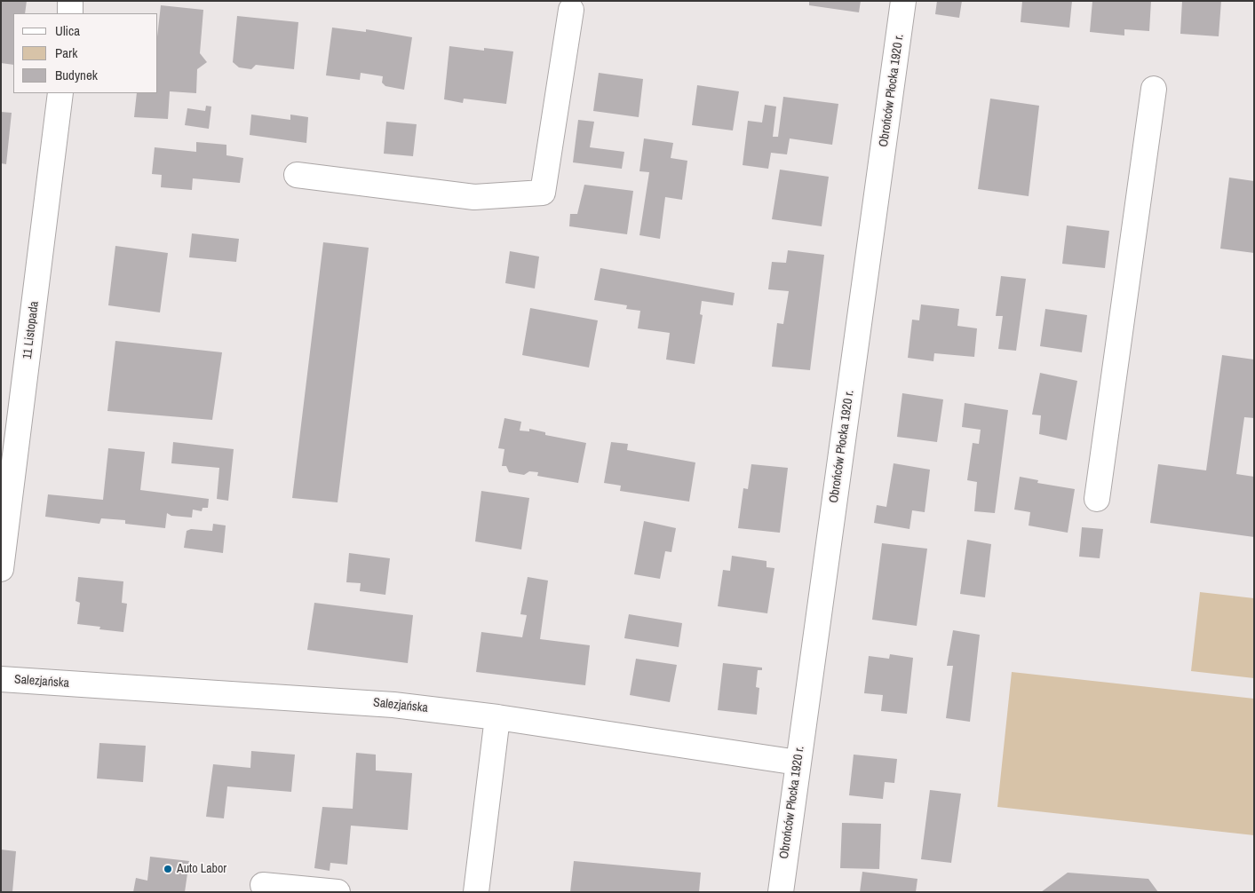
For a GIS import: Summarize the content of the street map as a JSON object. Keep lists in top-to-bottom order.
{
  "streets": {
    "street": ["Obrońców Płocka 1920 r.", "11 Listopada", "Salezjańska"]
  },
  "crossings": [
    ["Obrońców Płocka 1920 r.", "Salezjańska"]
  ],
  "places": ["Auto Labor"],
  "legend": ["Ulica", "Park", "Budynek"]
}
